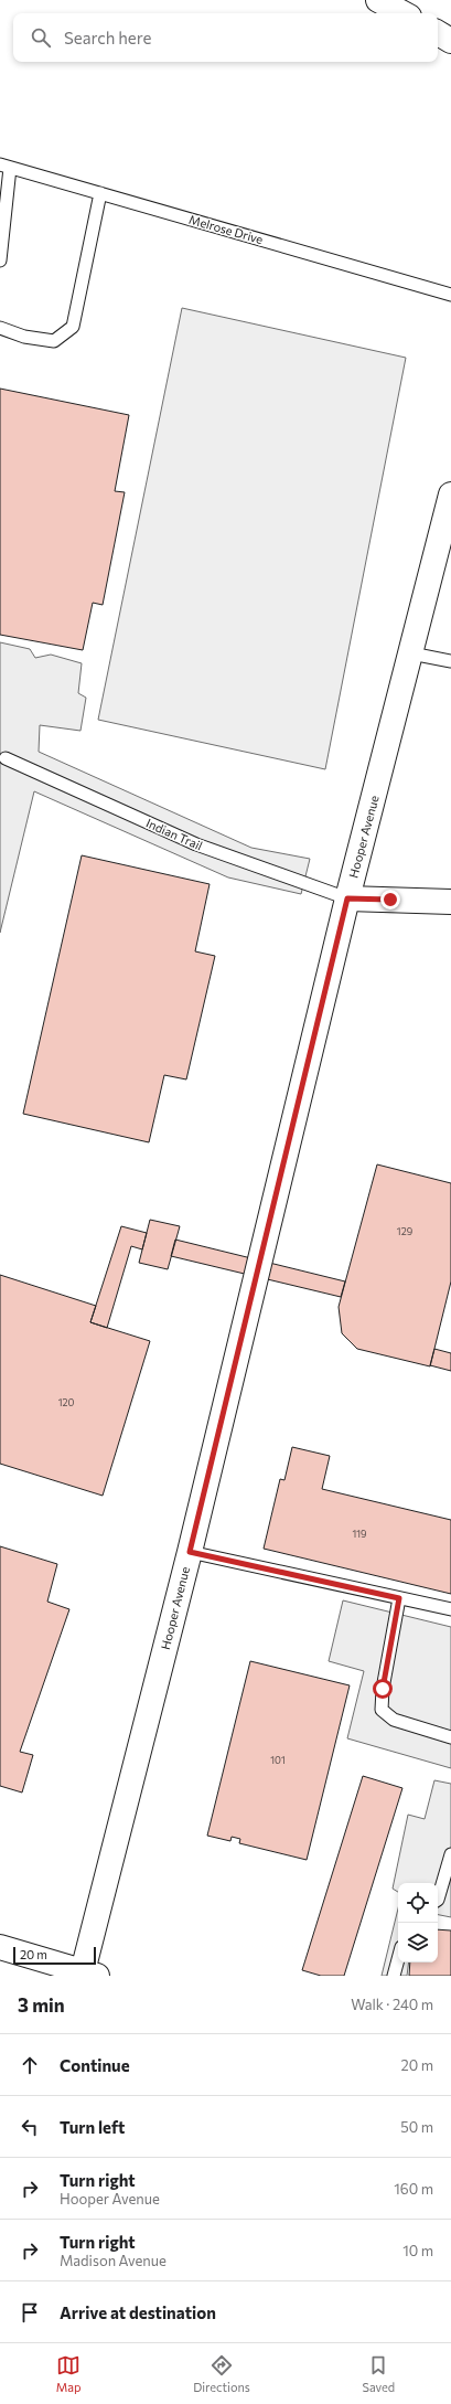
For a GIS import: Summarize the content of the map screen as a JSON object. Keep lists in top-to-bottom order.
{
  "streets": {
    "main road": ["Hooper Avenue"],
    "lane": ["Melrose Drive", "Indian Trail"]
  },
  "crossings": [
    ["Indian Trail", "Hooper Avenue"]
  ],
  "house_numbers": [
    "129",
    "120",
    "119",
    "101"
  ],
  "scale_bar": "20 m",
  "page": {
    "search": "Search here",
    "scale": "20 m",
    "heading": ["3 min", "Walk · 240 m"],
    "list": [
      ["Continue", "20 m"],
      ["Turn left", "50 m"],
      ["Turn right", "Hooper Avenue", "160 m"],
      ["Turn right", "Madison Avenue", "10 m"],
      "Arrive at destination"
    ],
    "nav": ["Map", "Directions", "Saved"]
  }
}
